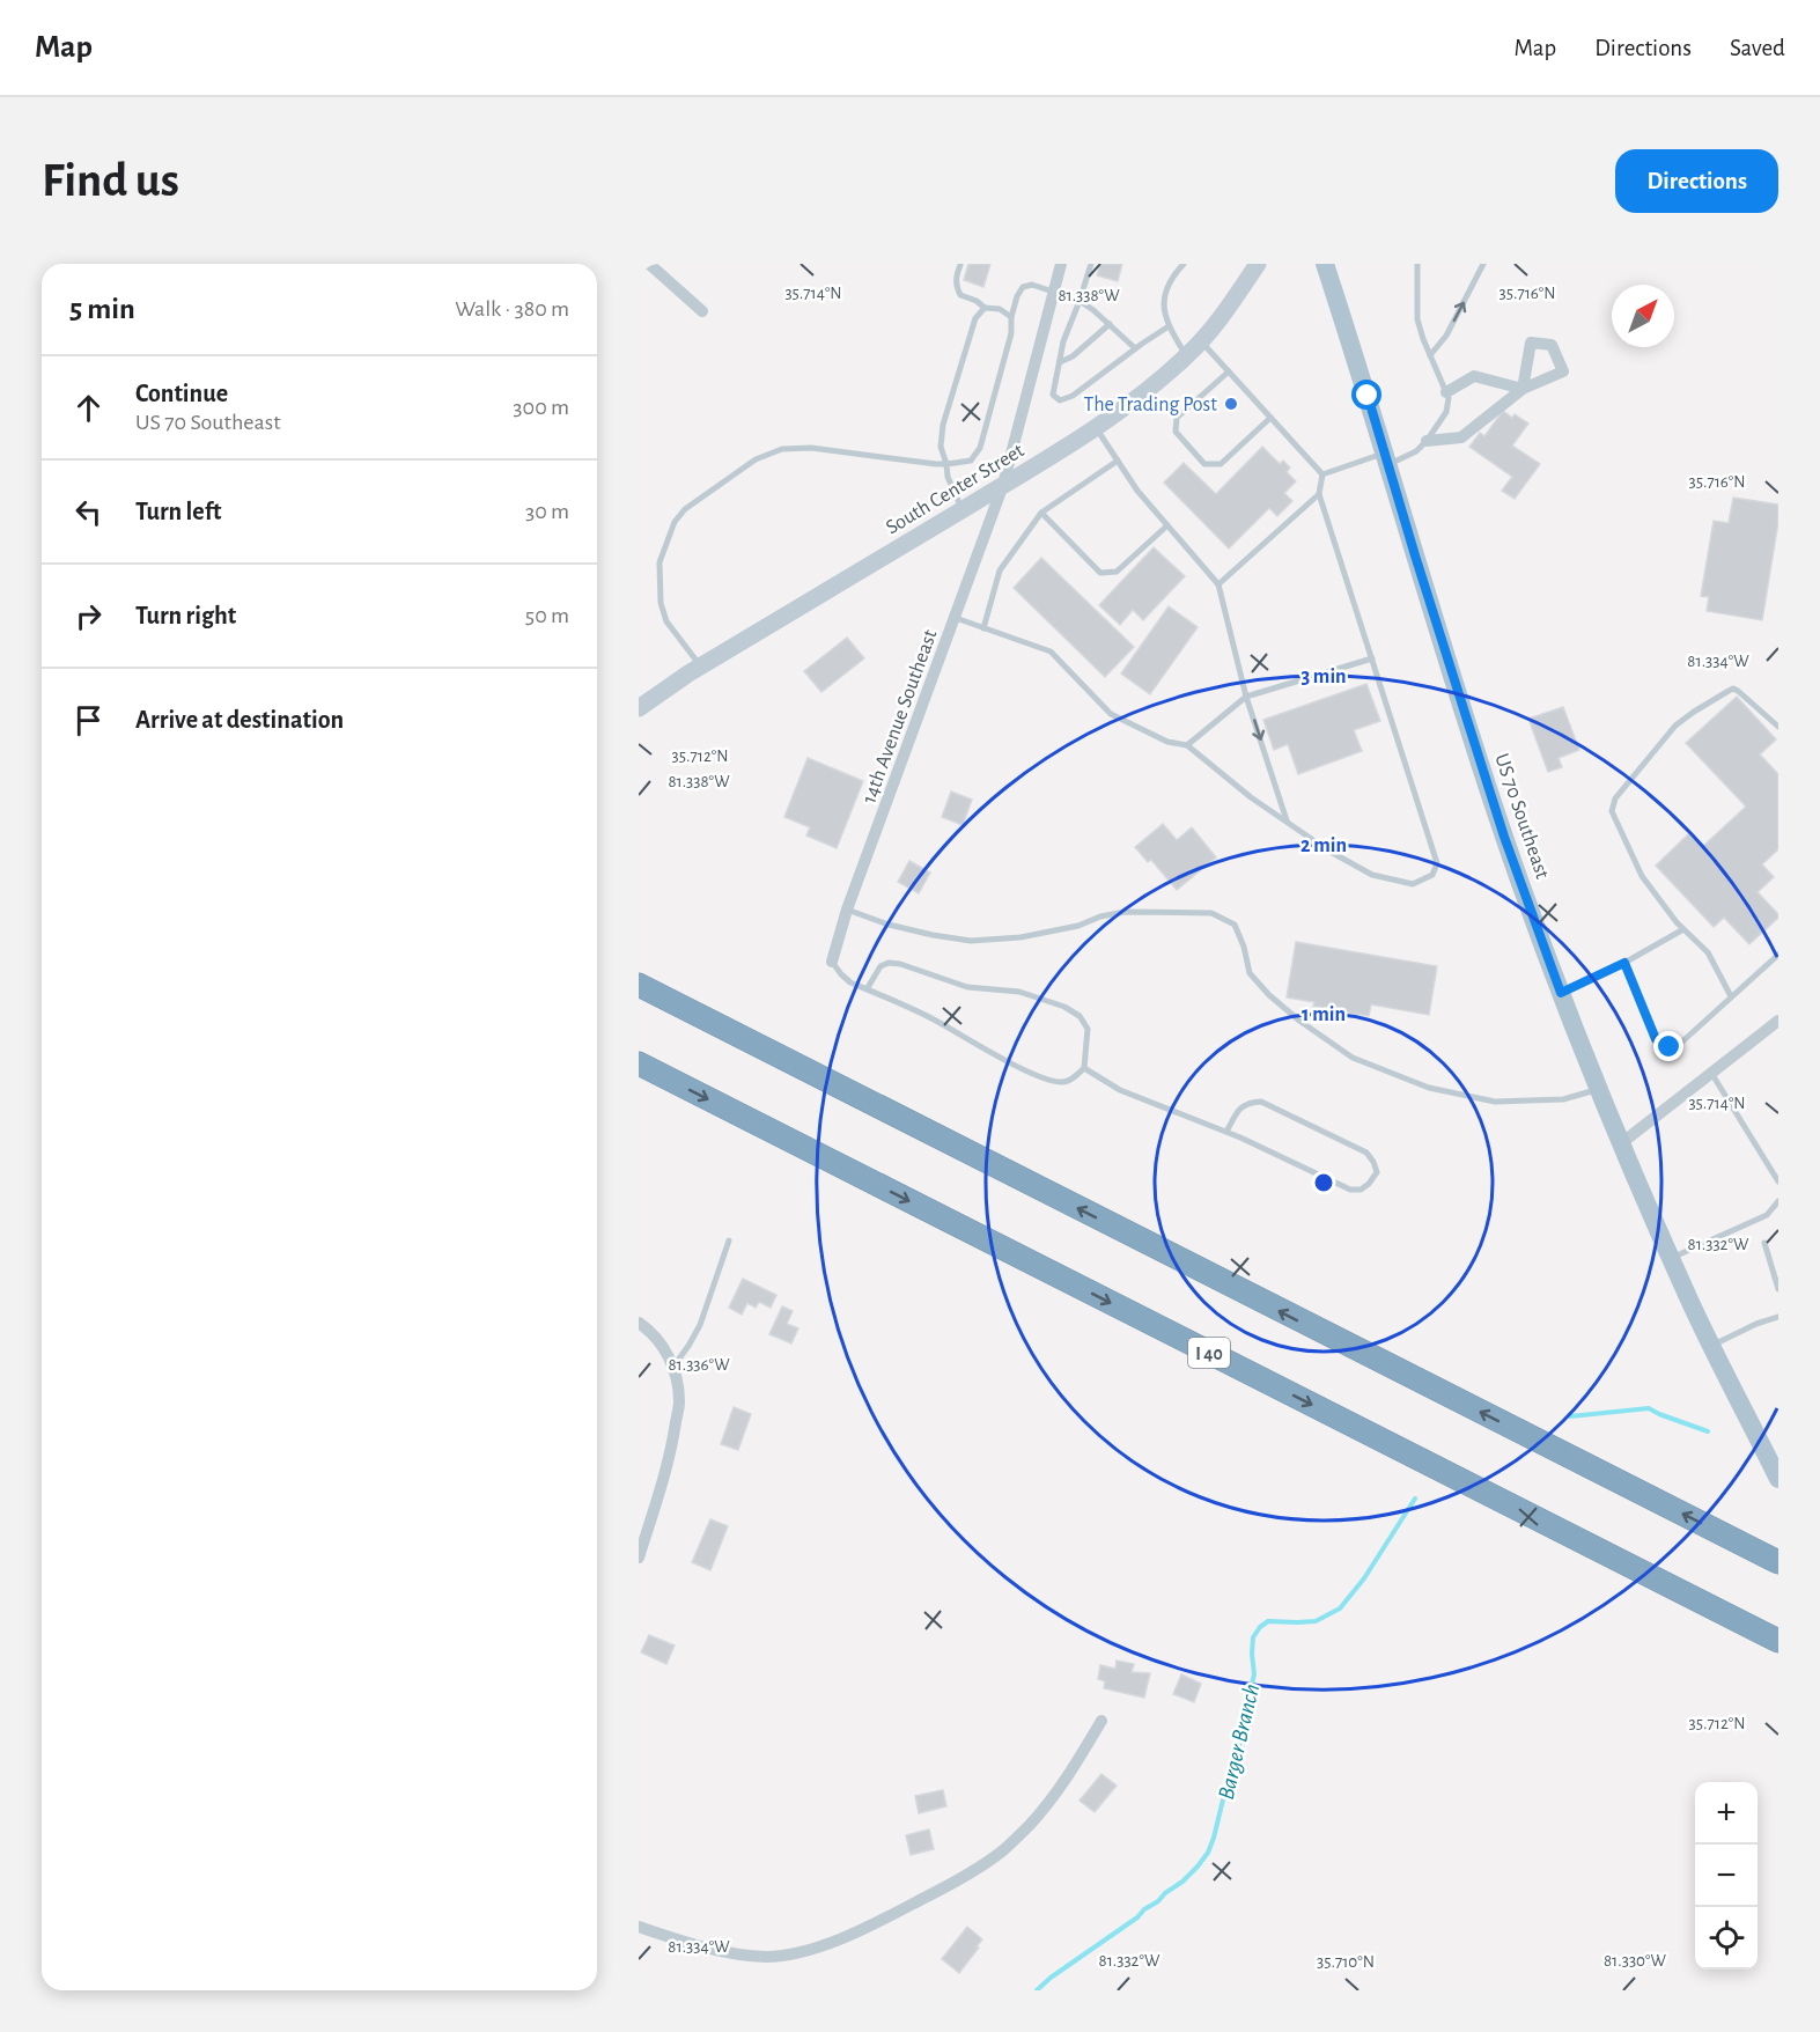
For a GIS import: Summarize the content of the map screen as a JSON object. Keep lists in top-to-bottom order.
{
  "streets": {
    "highway": ["I 40"],
    "main road": ["US 70 Southeast"],
    "street": ["South Center Street", "14th Avenue Southeast"]
  },
  "crossings": [
    ["South Center Street", "14th Avenue Southeast"]
  ],
  "water": ["Barger Branch"],
  "places": ["The Trading Post"],
  "north": "top right",
  "page": {
    "header": "Map",
    "nav": ["Map", "Directions", "Saved"],
    "buttons": "Directions",
    "title": "Find us",
    "heading": ["5 min", "Walk · 380 m"],
    "list": [
      ["Continue", "US 70 Southeast", "300 m"],
      ["Turn left", "30 m"],
      ["Turn right", "50 m"],
      "Arrive at destination"
    ],
    "map_buttons": ["+", "−"]
  },
  "coordinates": [
    "35.714°N",
    "35.716°N",
    "81.338°W",
    "81.334°W",
    "35.712°N",
    "81.332°W",
    "81.336°W",
    "81.330°W",
    "35.710°N"
  ],
  "rings": ["3 min", "2 min", "1 min"]
}
